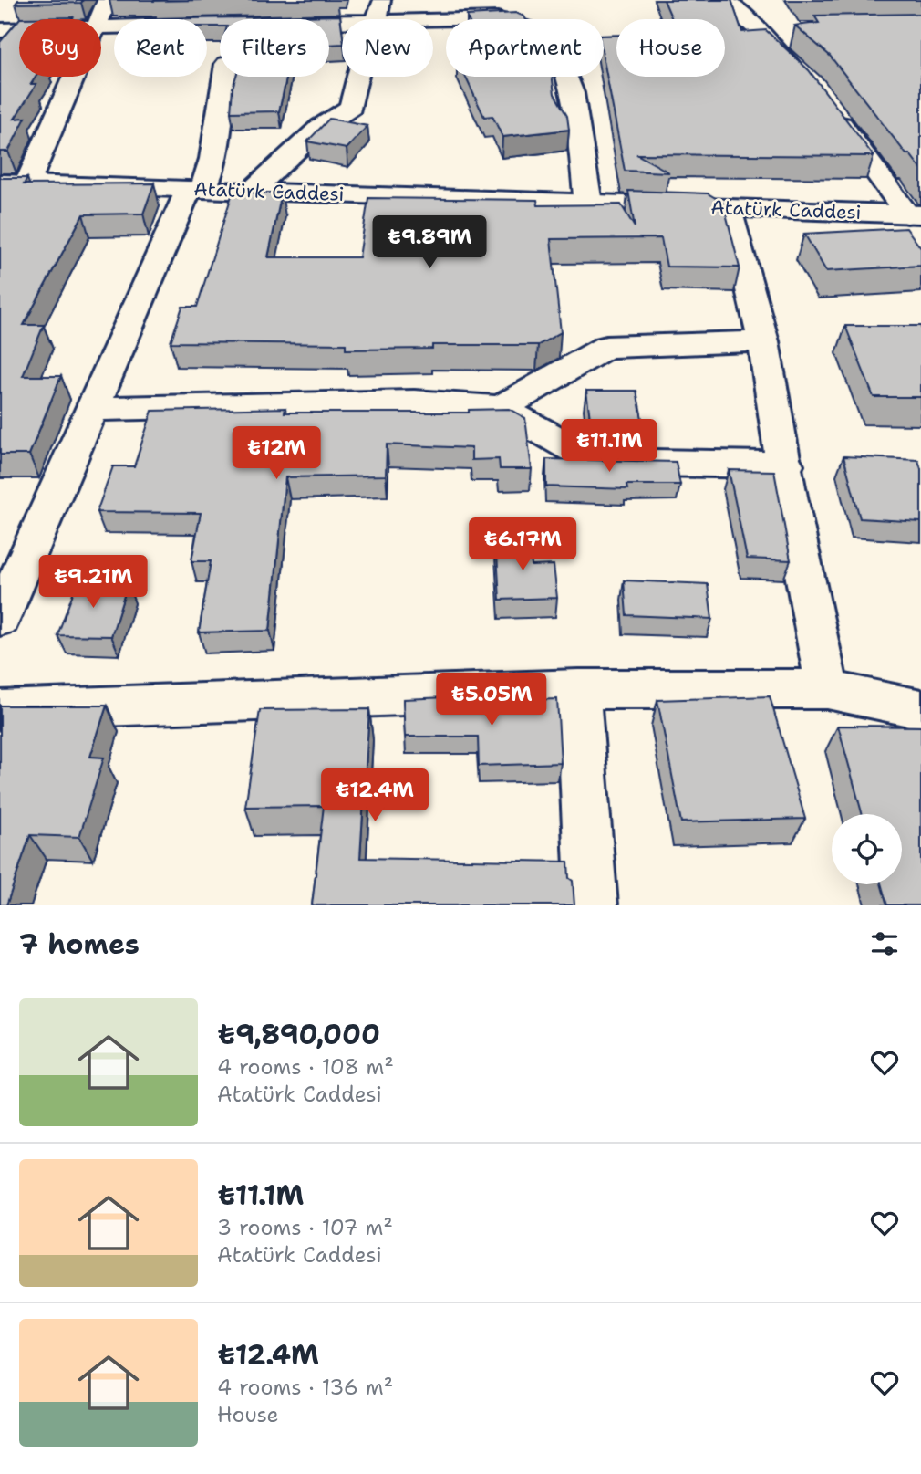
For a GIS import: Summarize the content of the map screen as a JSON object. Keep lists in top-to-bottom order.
{
  "streets": {
    "street": ["Atatürk Caddesi"]
  },
  "page": {
    "chip": [
      "Buy",
      "Rent",
      "Filters",
      "New",
      "Apartment",
      "House"
    ],
    "price": [
      "₺9.89M",
      "₺11.1M",
      "₺12M",
      "₺6.17M",
      "₺9.21M",
      "₺5.05M",
      "₺12.4M"
    ],
    "heading": "7 homes",
    "list": [
      {
        "name": "₺9,890,000",
        "note": "4 rooms · 108 m² · Atatürk Caddesi"
      },
      {
        "name": "₺11.1M",
        "note": "3 rooms · 107 m² · Atatürk Caddesi"
      },
      {
        "name": "₺12.4M",
        "note": "4 rooms · 136 m² · House"
      }
    ]
  }
}
